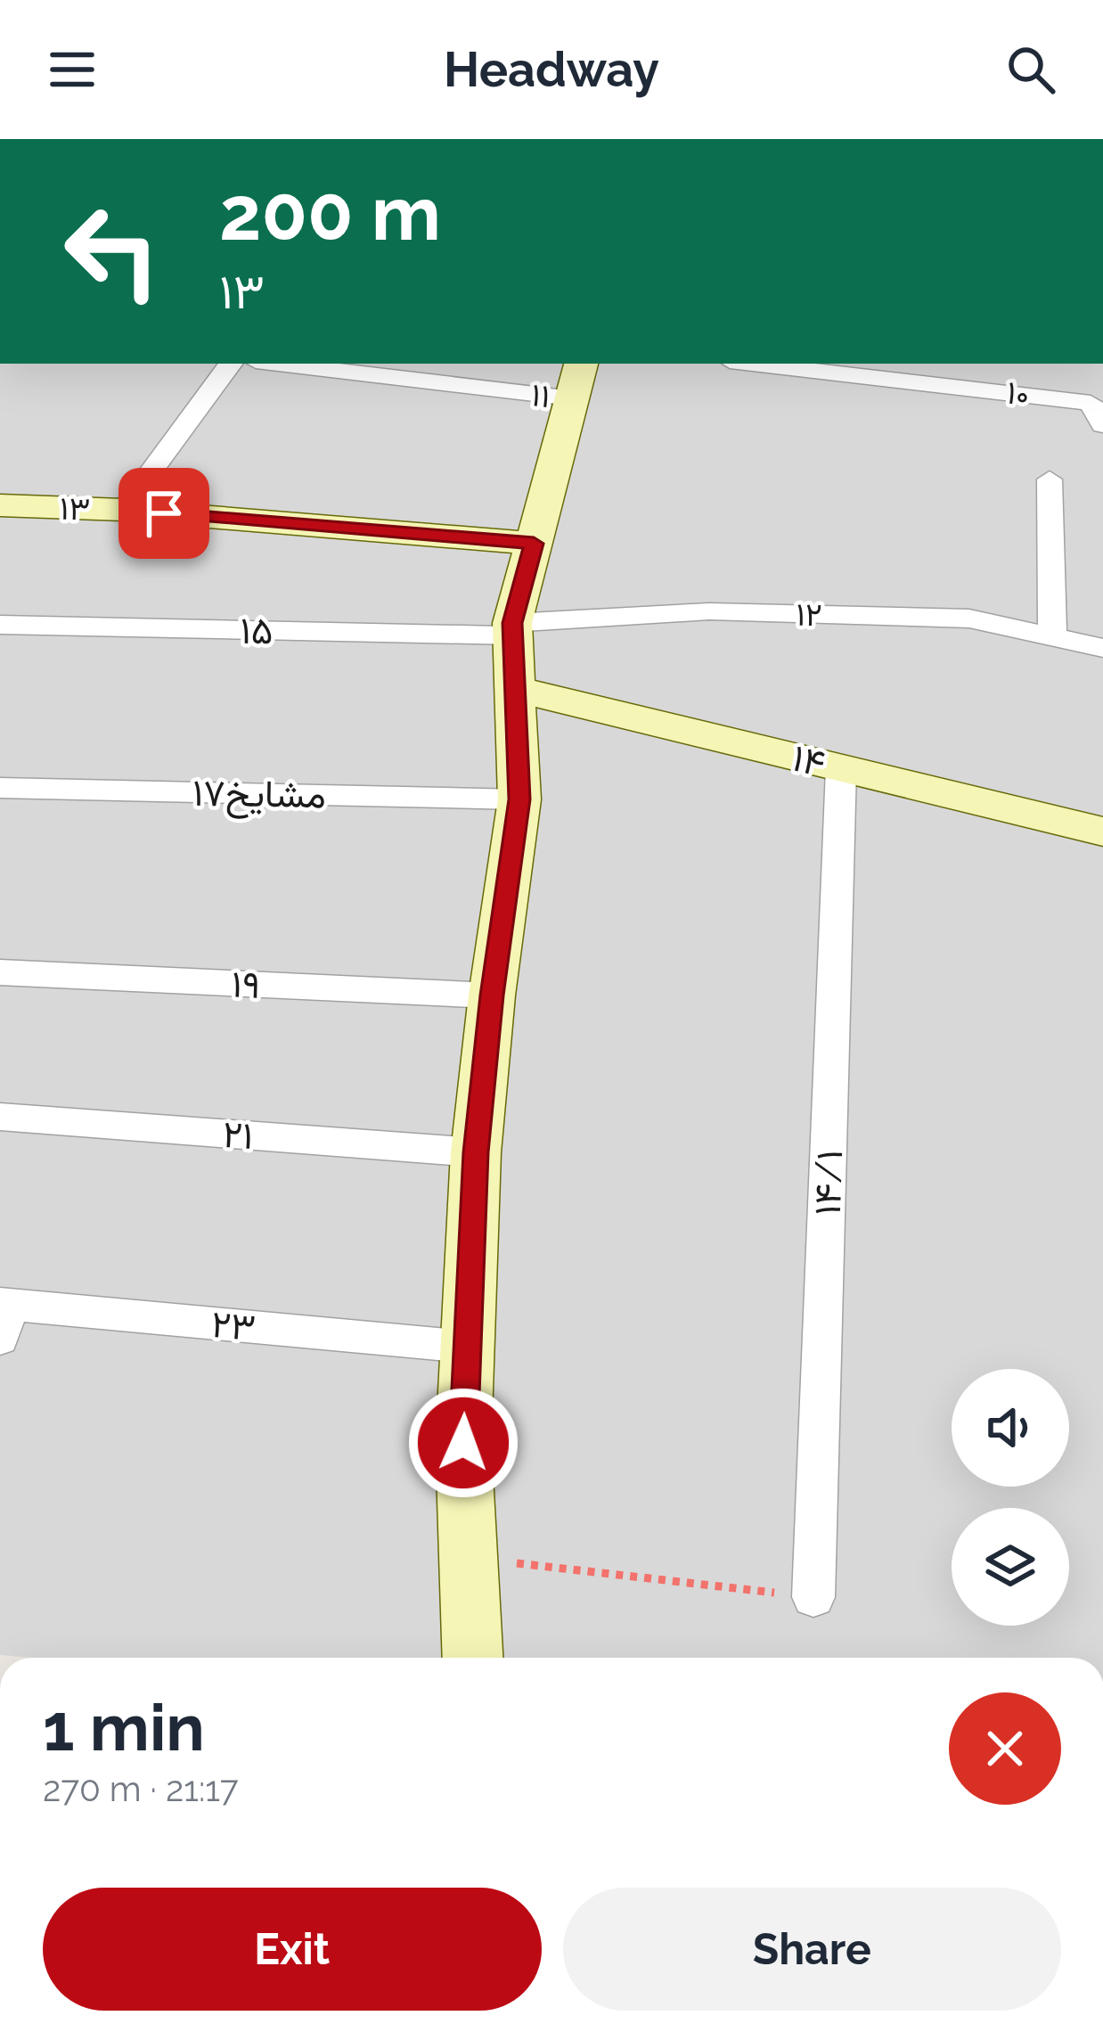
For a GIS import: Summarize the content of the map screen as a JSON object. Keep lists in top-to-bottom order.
{
  "streets": {
    "street": [
      "۱۰",
      "۱۱",
      "۱۳",
      "۱۲",
      "۱۵",
      "۱۴",
      "۱۷مشایخ",
      "۱۹",
      "۲۱",
      "۱۴/۱",
      "۲۳"
    ]
  },
  "crossings": [
    ["۱۲", "۱۵"],
    ["۱۴", "۱۴/۱"]
  ],
  "page": {
    "header": "Headway",
    "turn": ["200 m", "۱۳"],
    "heading": ["1 min", "270 m · 21:17"],
    "buttons": ["Exit", "Share"]
  }
}
